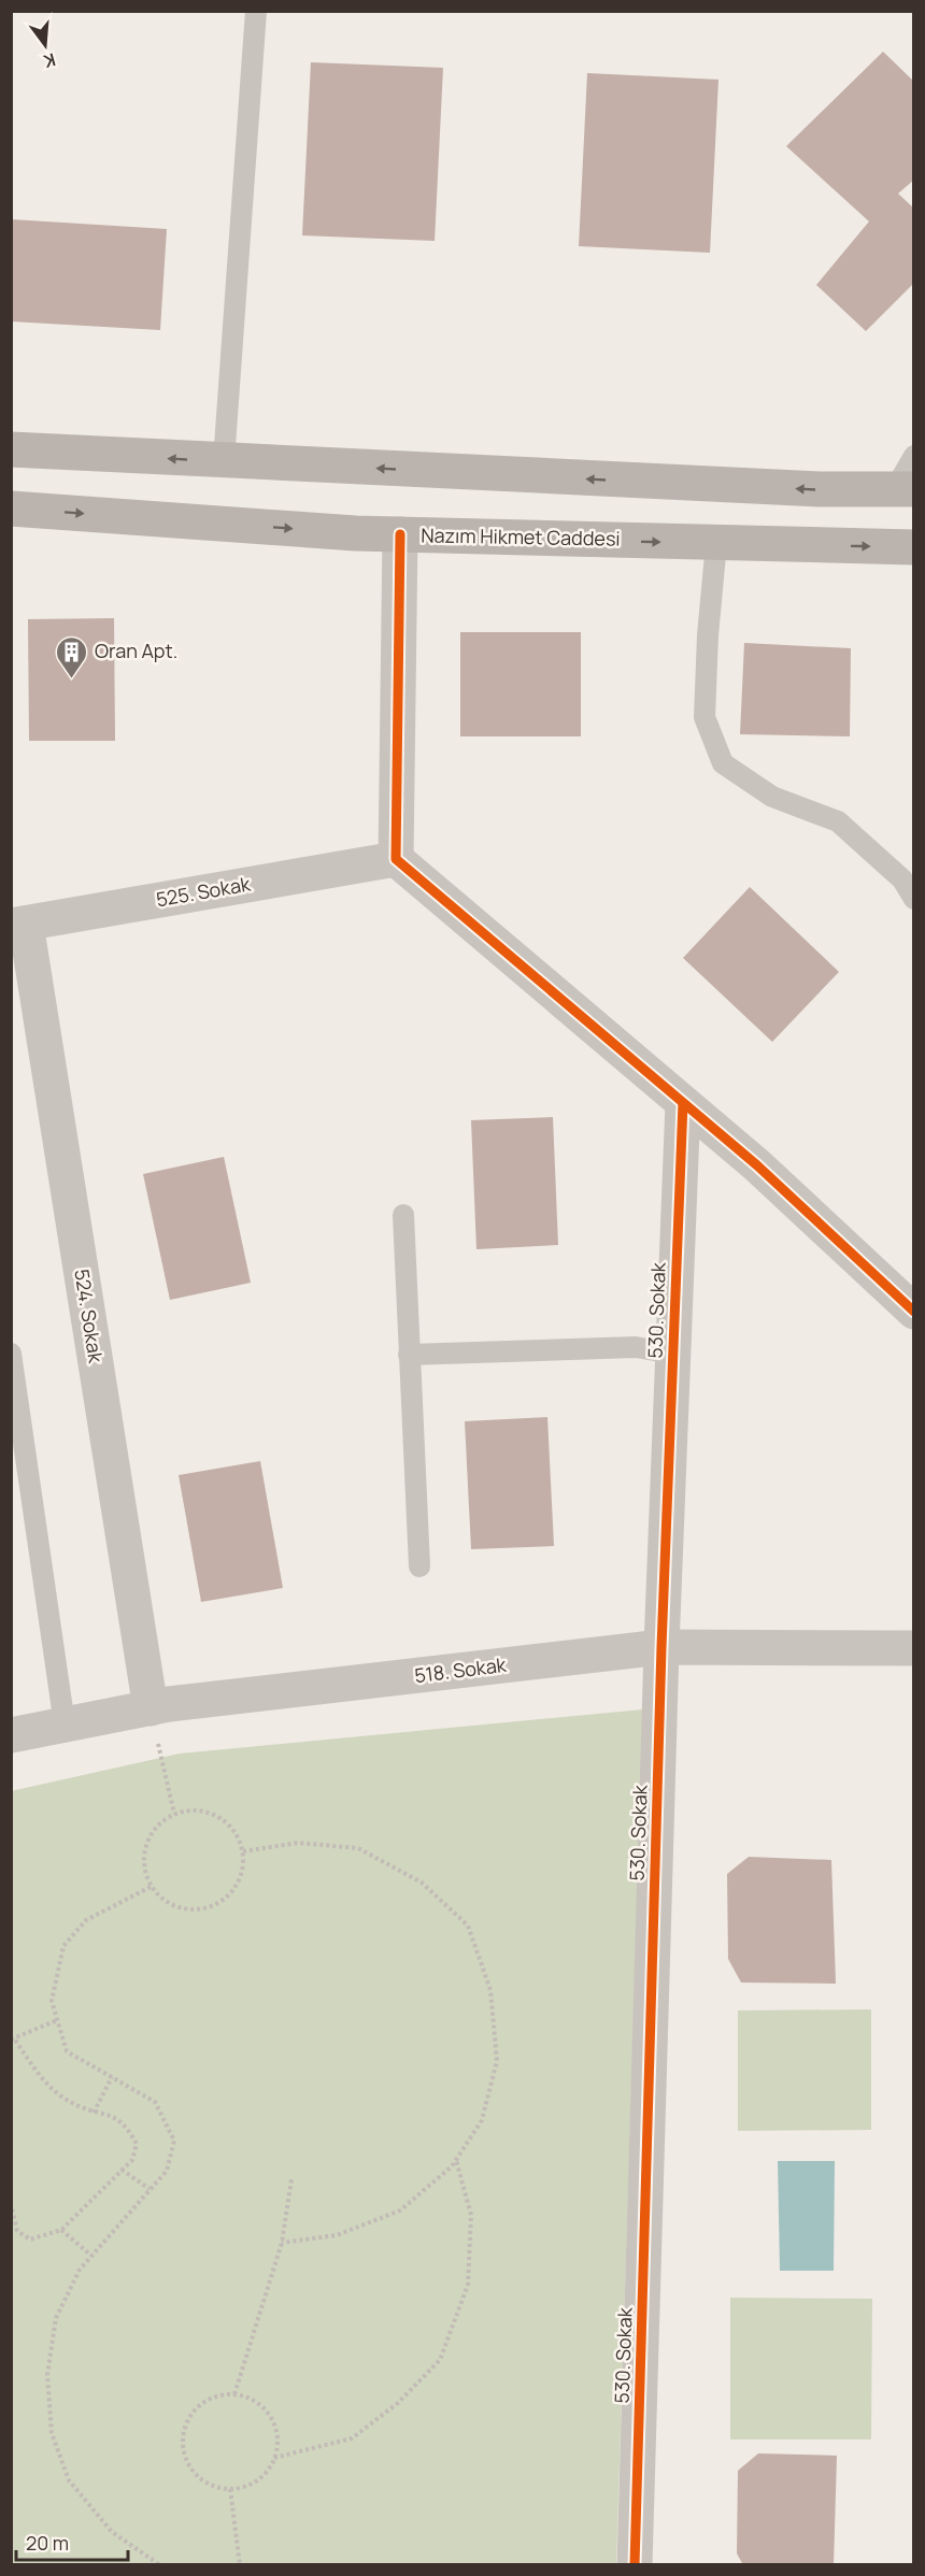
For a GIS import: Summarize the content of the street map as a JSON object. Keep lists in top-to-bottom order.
{
  "streets": {
    "main road": ["Nazım Hikmet Caddesi"],
    "street": [
      "525. Sokak",
      "530. Sokak",
      "524. Sokak",
      "518. Sokak"
    ]
  },
  "crossings": [
    ["525. Sokak", "524. Sokak"],
    ["530. Sokak", "518. Sokak"],
    ["524. Sokak", "518. Sokak"]
  ],
  "places": {
    "building": ["Oran Apt."]
  },
  "scale_bar": "20 m",
  "north": "bottom"
}
